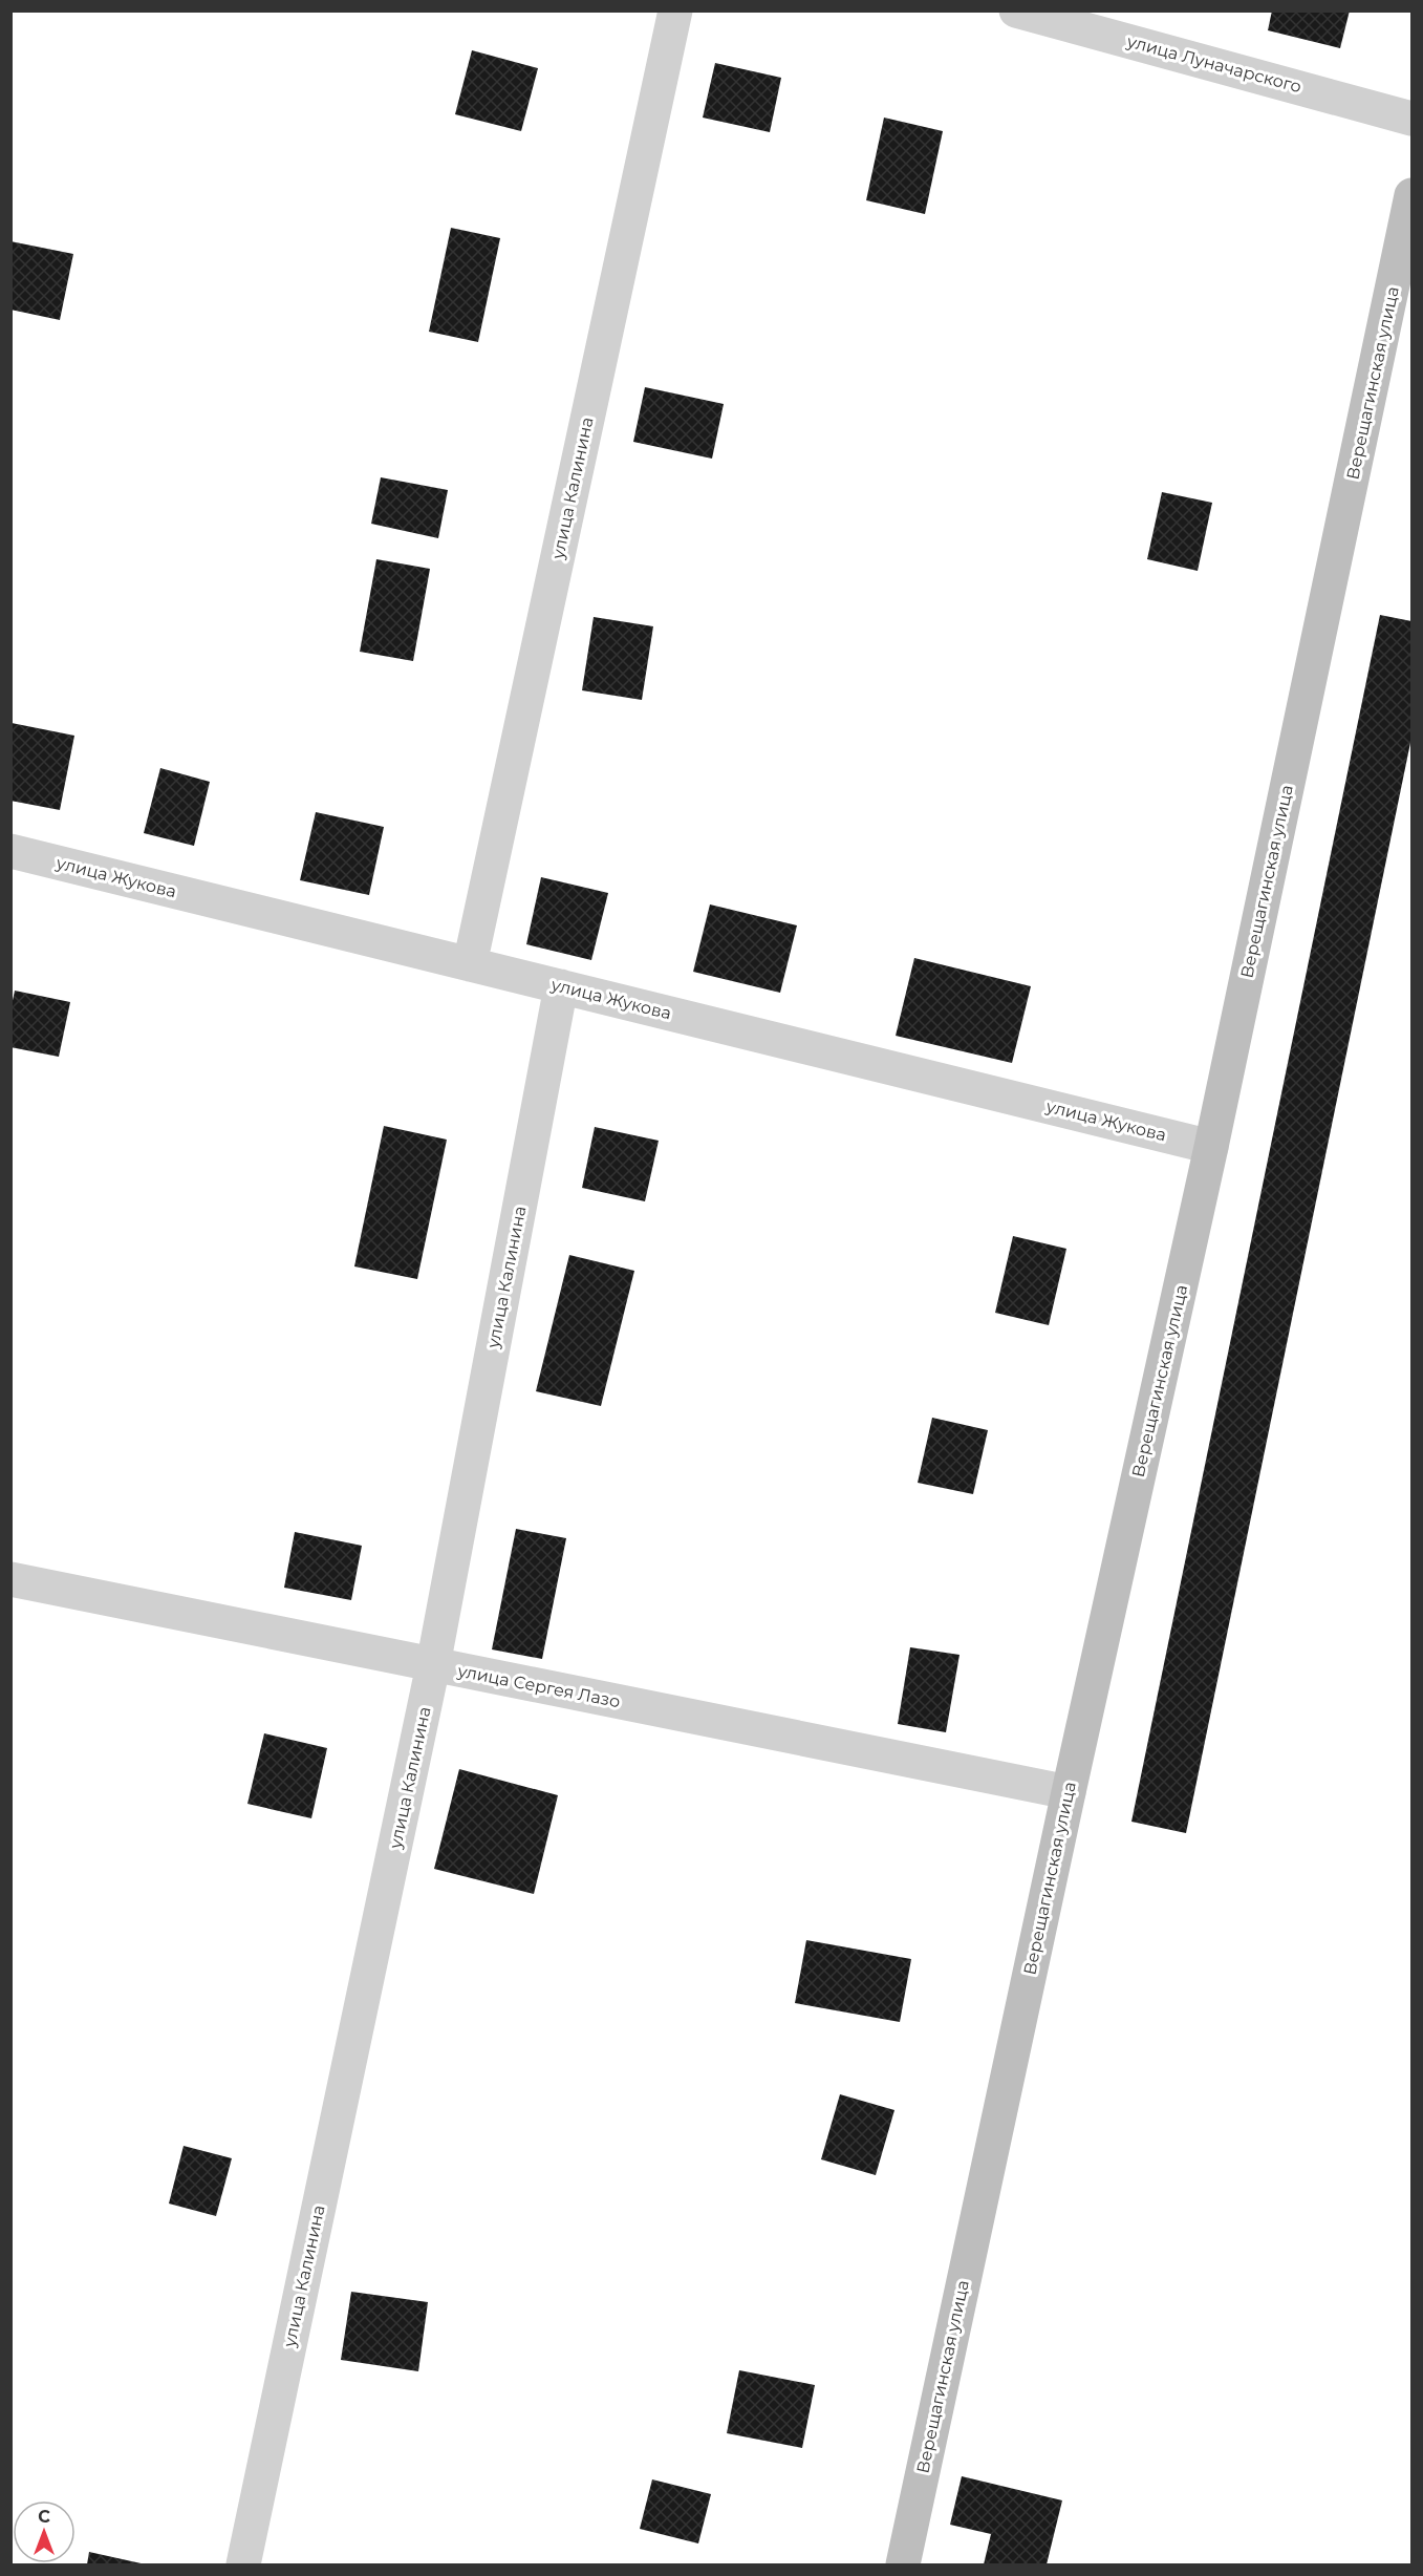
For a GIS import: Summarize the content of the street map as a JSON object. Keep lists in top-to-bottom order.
{
  "streets": {
    "main road": ["Верещагинская улица"],
    "street": [
      "улица Луначарского",
      "улица Калинина",
      "улица Жукова",
      "улица Сергея Лазо"
    ]
  },
  "crossings": [
    ["Верещагинская улица", "улица Жукова"],
    ["Верещагинская улица", "улица Сергея Лазо"],
    ["улица Калинина", "улица Жукова"],
    ["улица Калинина", "улица Сергея Лазо"]
  ],
  "north": "top"
}
